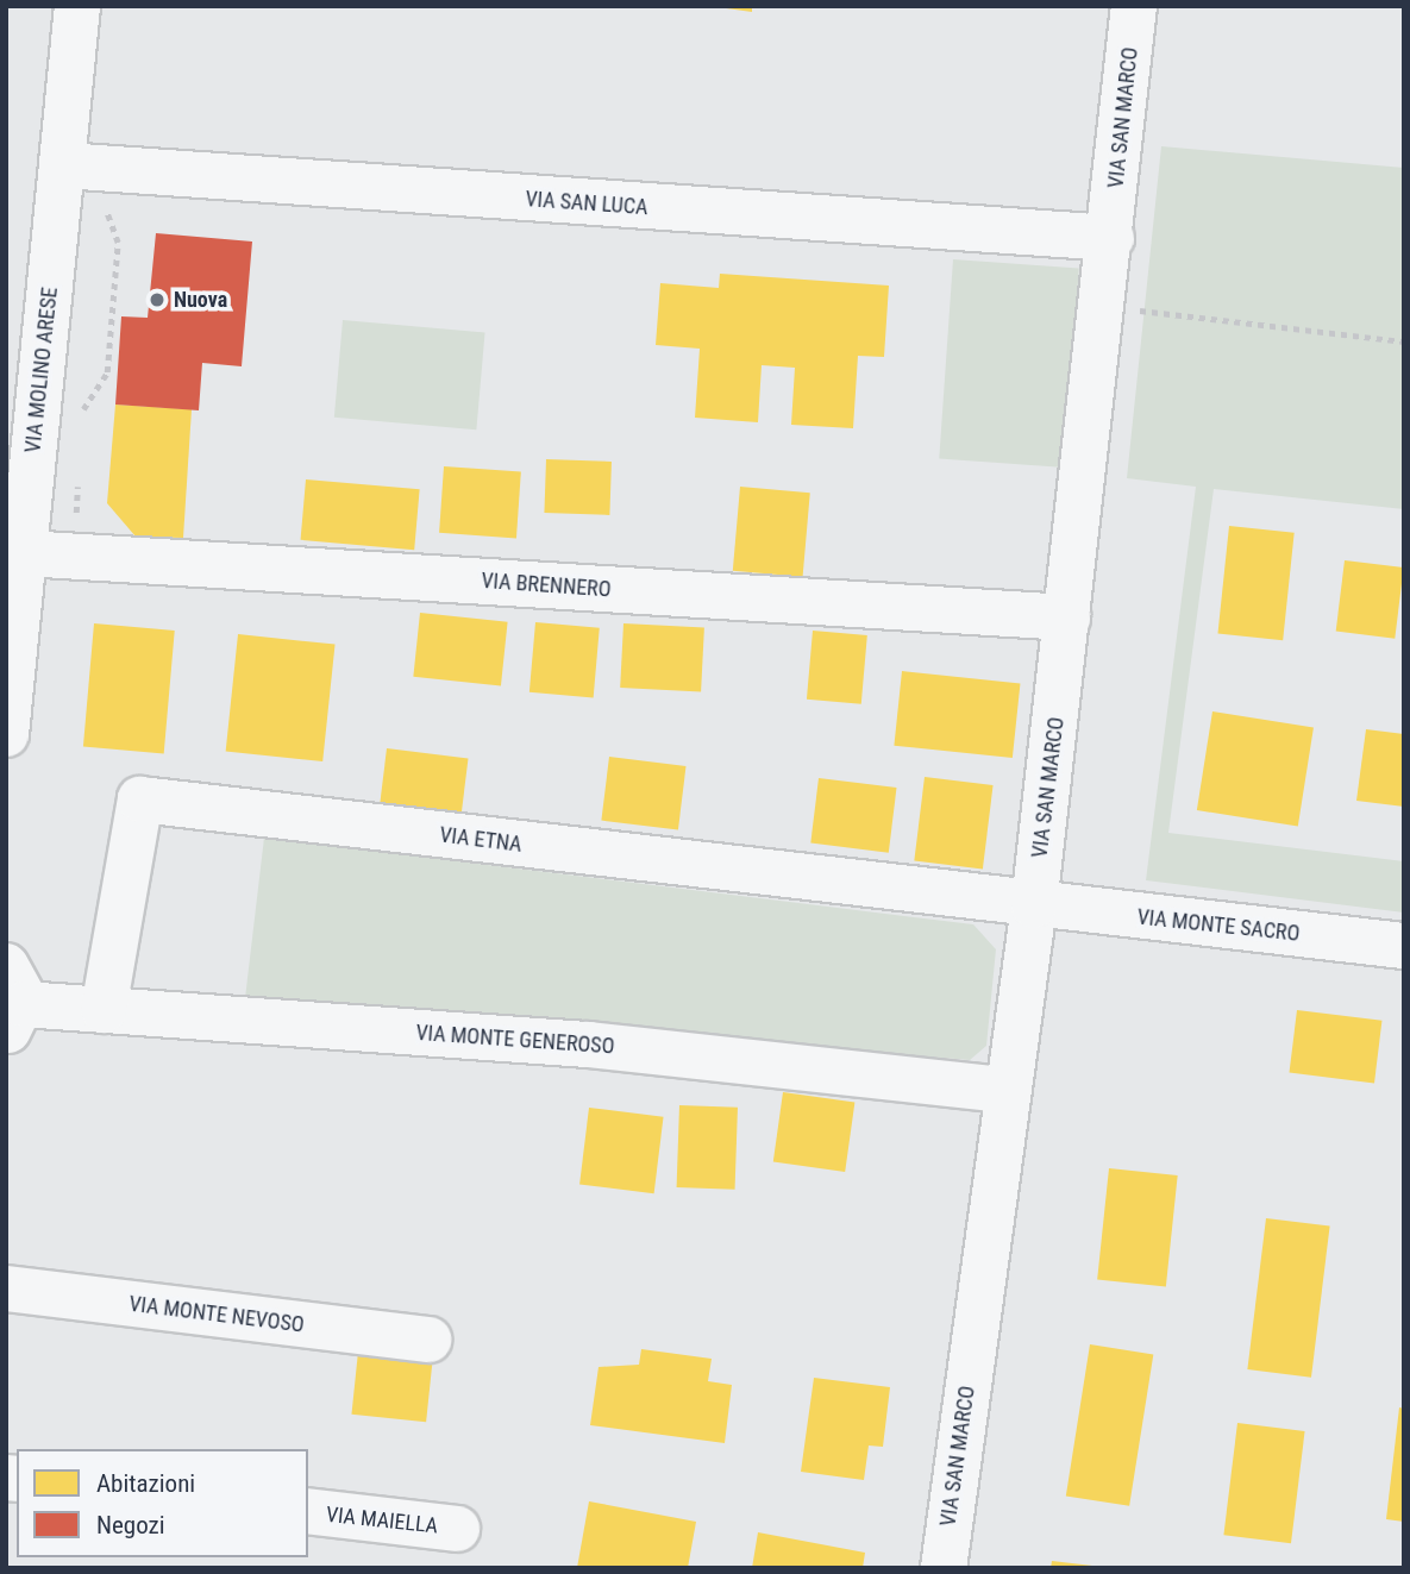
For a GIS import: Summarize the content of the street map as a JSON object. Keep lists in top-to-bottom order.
{
  "streets": {
    "street": [
      "VIA SAN MARCO",
      "VIA SAN LUCA",
      "VIA MOLINO ARESE",
      "VIA BRENNERO",
      "VIA ETNA",
      "VIA MONTE SACRO",
      "VIA MONTE GENEROSO",
      "VIA MONTE NEVOSO",
      "VIA MAIELLA"
    ]
  },
  "crossings": [
    ["VIA SAN MARCO", "VIA SAN LUCA"],
    ["VIA SAN MARCO", "VIA BRENNERO"],
    ["VIA SAN MARCO", "VIA ETNA"],
    ["VIA SAN MARCO", "VIA MONTE SACRO"],
    ["VIA SAN MARCO", "VIA MONTE GENEROSO"],
    ["VIA SAN LUCA", "VIA MOLINO ARESE"],
    ["VIA MOLINO ARESE", "VIA BRENNERO"],
    ["VIA ETNA", "VIA MONTE SACRO"],
    ["VIA ETNA", "VIA MONTE GENEROSO"]
  ],
  "places": ["Nuova"],
  "legend": ["Abitazioni", "Negozi"]
}
